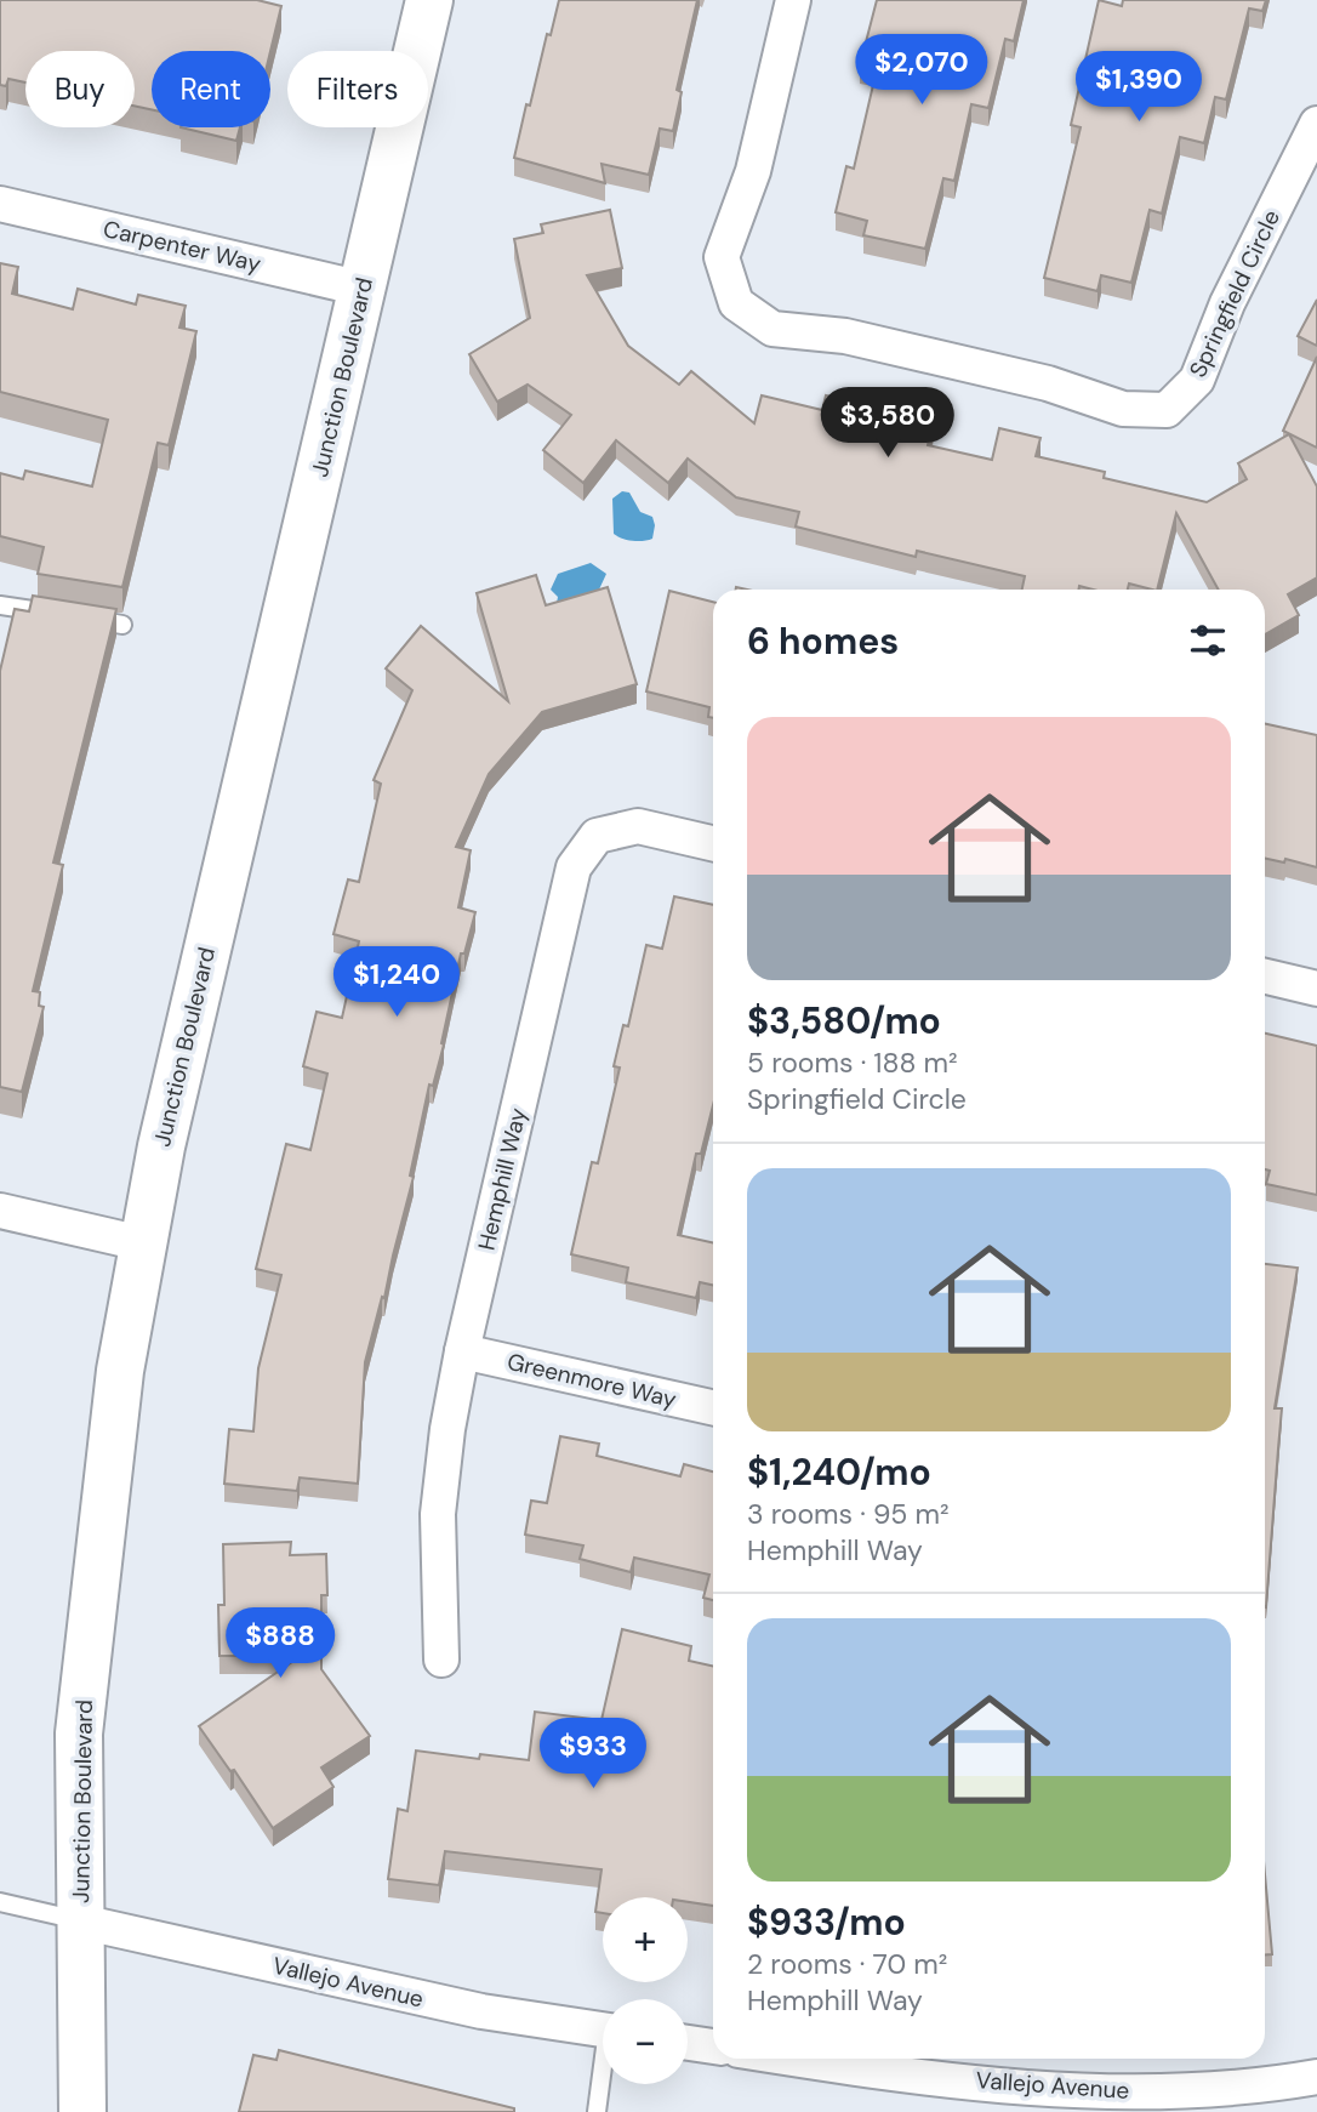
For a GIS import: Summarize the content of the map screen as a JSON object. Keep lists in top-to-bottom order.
{
  "streets": {
    "main road": ["Junction Boulevard"],
    "street": [
      "Carpenter Way",
      "Springfield Circle",
      "Hemphill Way",
      "Greenmore Way",
      "Vallejo Avenue"
    ]
  },
  "crossings": [
    ["Carpenter Way", "Junction Boulevard"],
    ["Junction Boulevard", "Vallejo Avenue"],
    ["Hemphill Way", "Greenmore Way"]
  ],
  "page": {
    "price": [
      "$2,070",
      "$1,390",
      "$3,580",
      "$1,240",
      "$888",
      "$933"
    ],
    "chip": ["Buy", "Rent", "Filters"],
    "heading": "6 homes",
    "list": [
      {
        "name": "$3,580/mo",
        "note": "5 rooms · 188 m² · Springfield Circle"
      },
      {
        "name": "$1,240/mo",
        "note": "3 rooms · 95 m² · Hemphill Way"
      },
      {
        "name": "$933/mo",
        "note": "2 rooms · 70 m² · Hemphill Way"
      }
    ],
    "map_buttons": ["+", "−"]
  }
}
